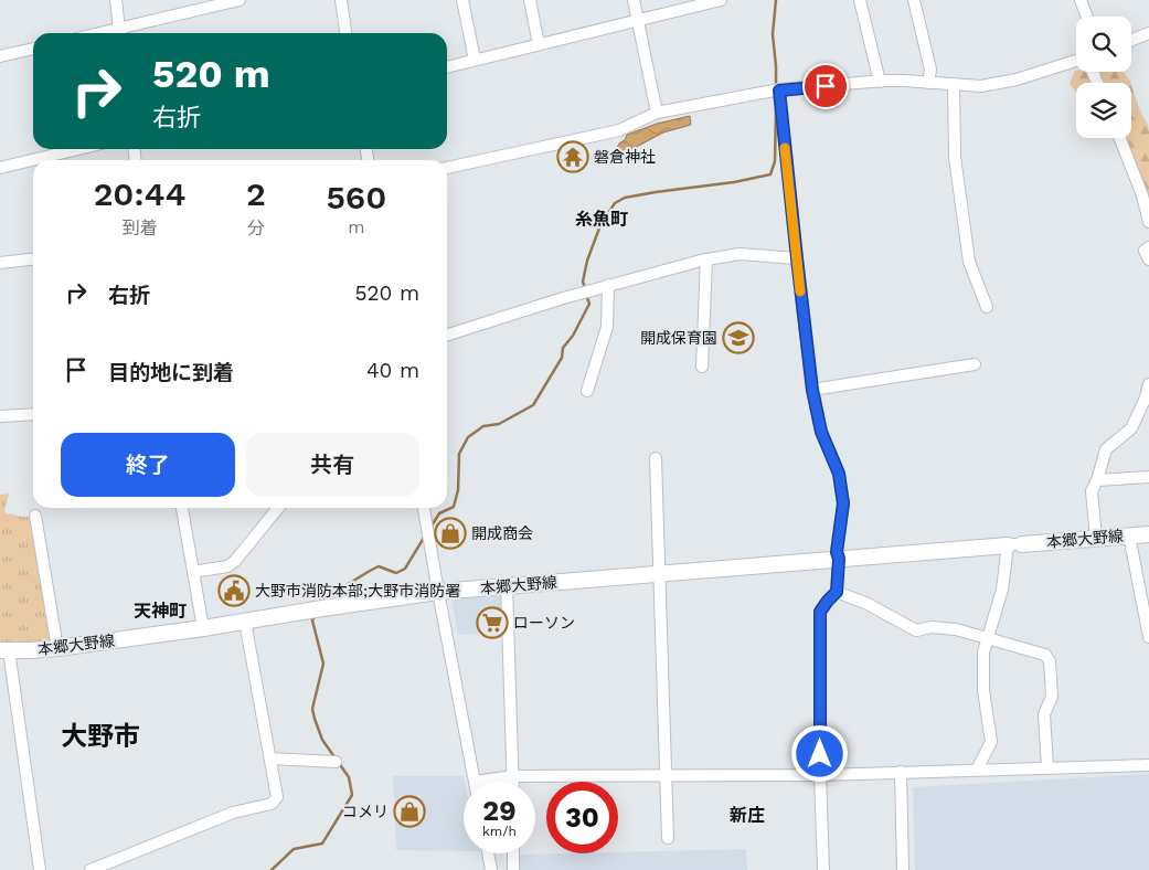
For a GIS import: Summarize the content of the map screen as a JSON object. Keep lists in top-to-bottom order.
{
  "streets": {
    "main road": ["本郷大野線"]
  },
  "districts": [
    "糸魚町",
    "天神町",
    "大野市",
    "新庄"
  ],
  "places": {
    "temple": ["磐倉神社"],
    "school or university": ["開成保育園"],
    "shop": ["開成商会", "コメリ"],
    "public building": ["大野市消防本部;大野市消防署"],
    "supermarket": ["ローソン"]
  },
  "page": {
    "turn": ["520 m", "右折"],
    "eta": [
      "20:44",
      "到着",
      "2",
      "分",
      "560",
      "m"
    ],
    "list": [
      {
        "name": "右折",
        "value": "520 m"
      },
      {
        "name": "目的地に到着",
        "value": "40 m"
      }
    ],
    "buttons": ["終了", "共有"],
    "speed": "29 km/h",
    "limit": "30"
  }
}
